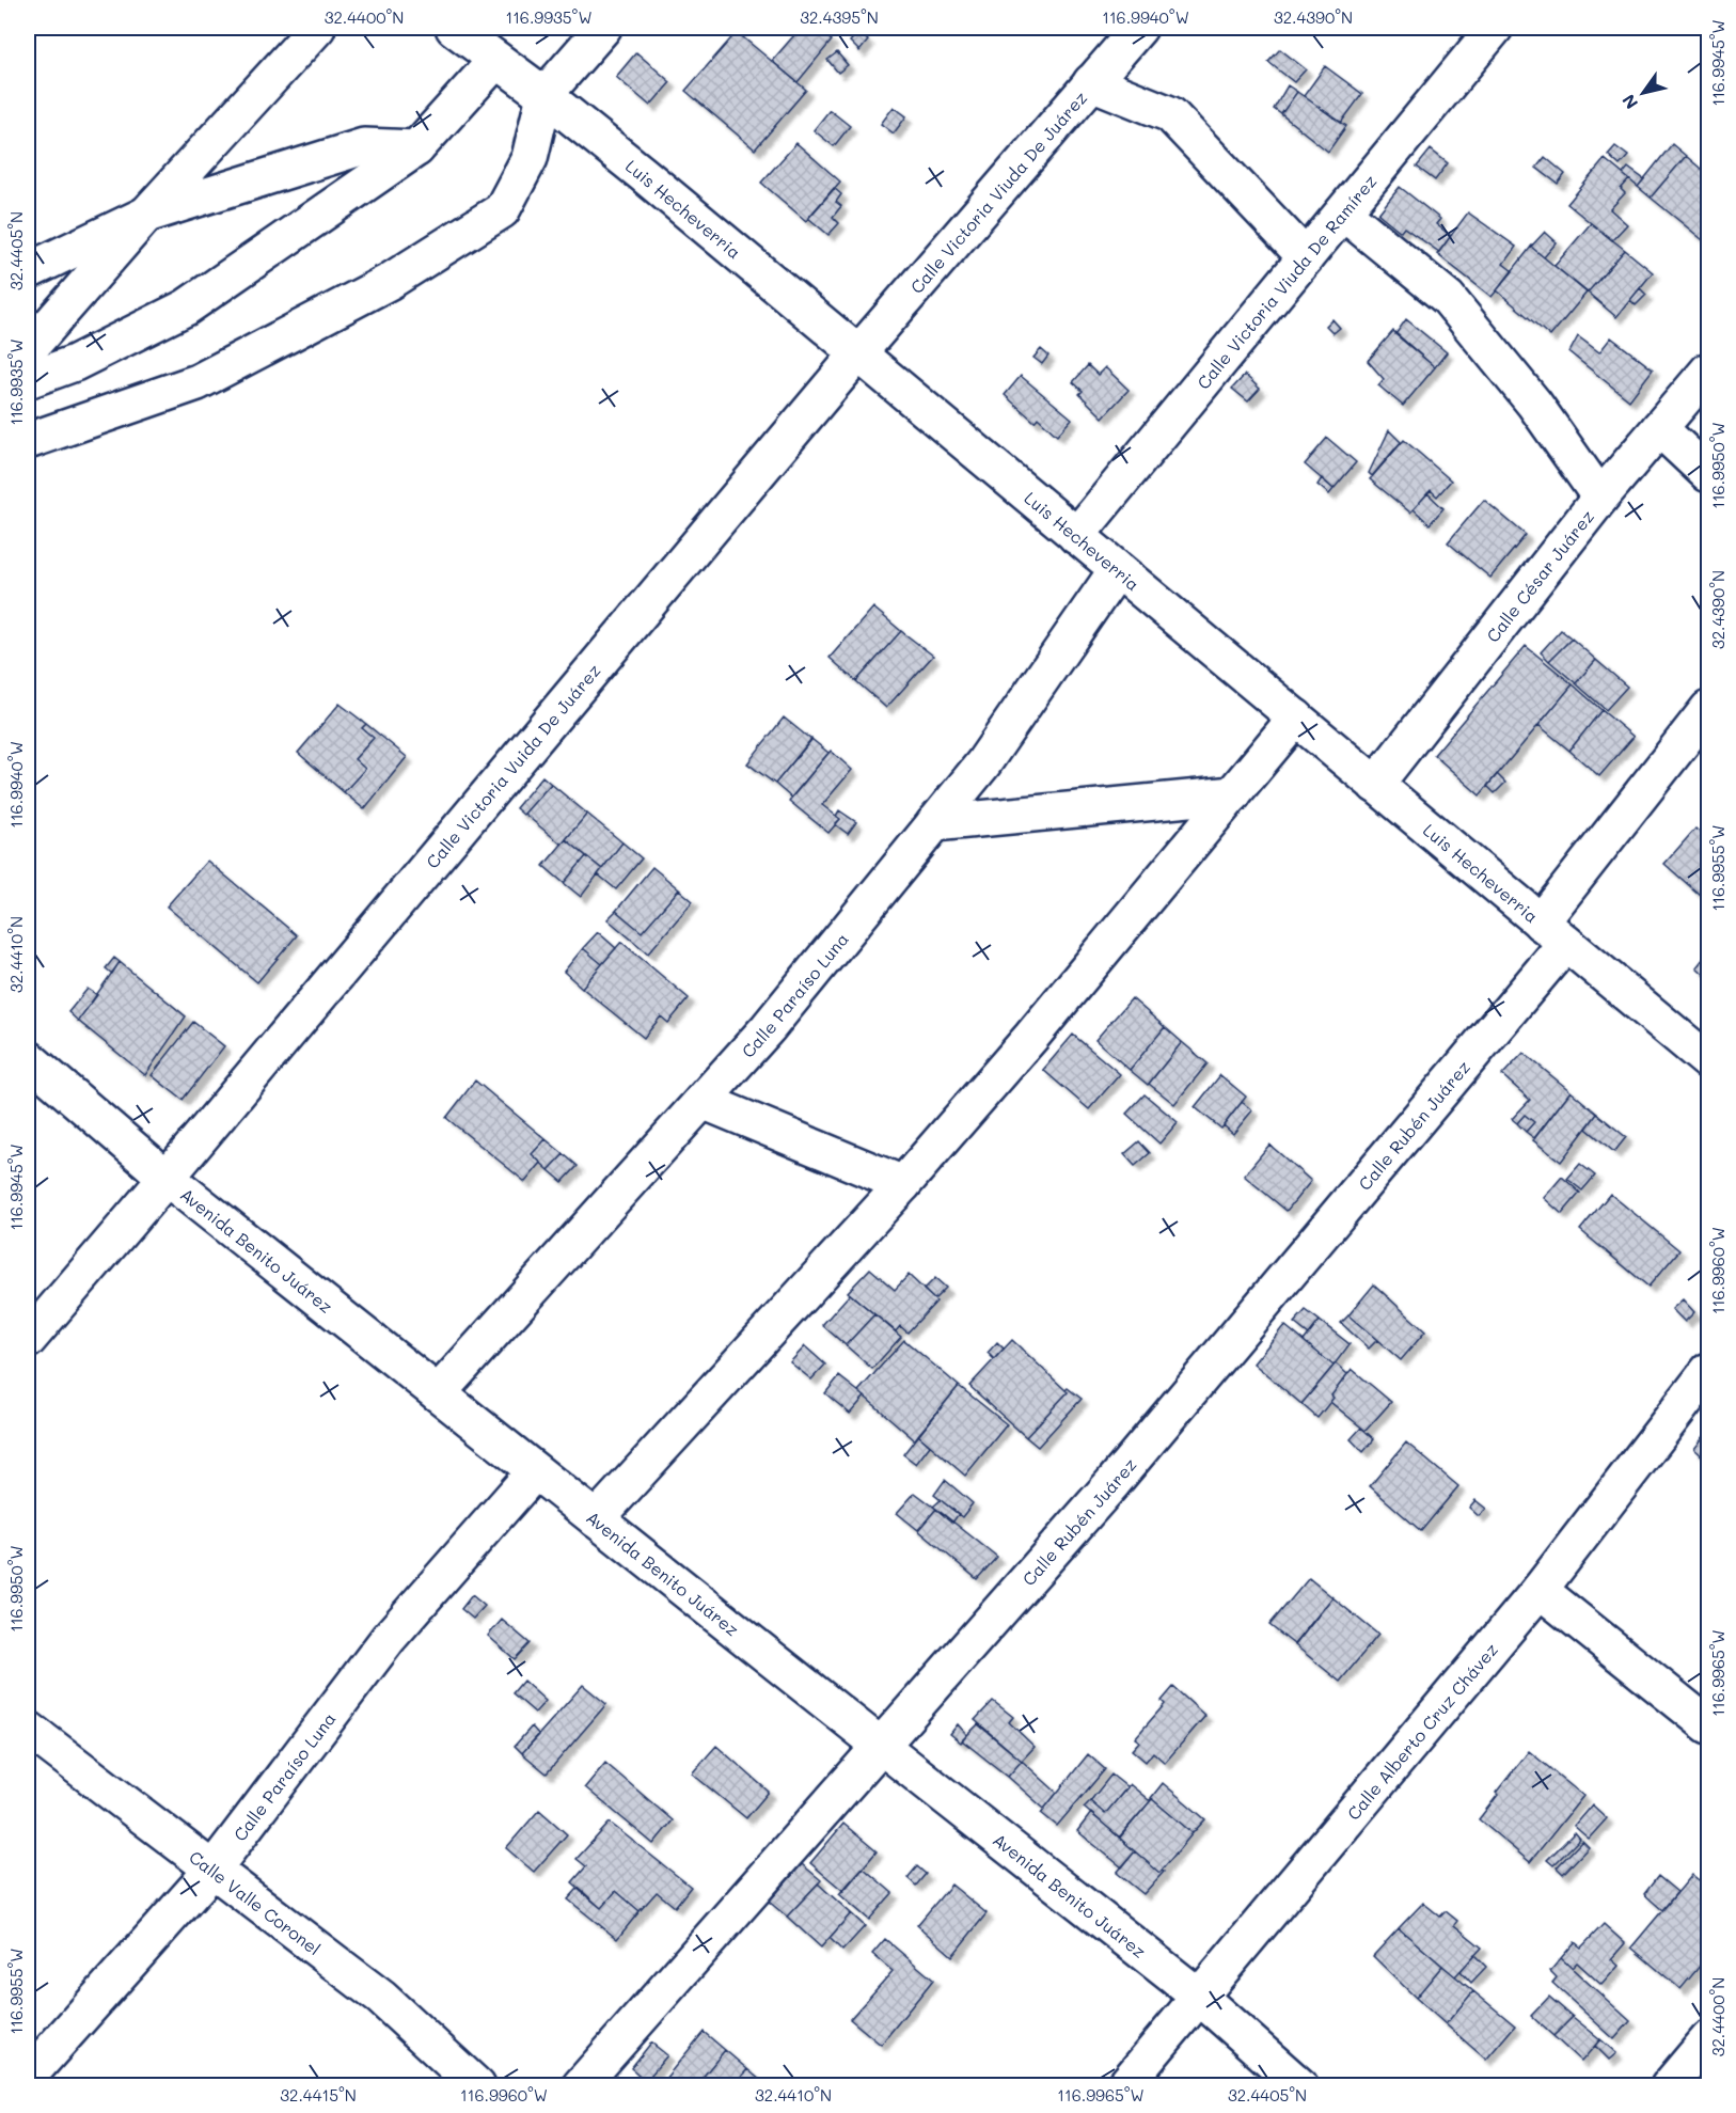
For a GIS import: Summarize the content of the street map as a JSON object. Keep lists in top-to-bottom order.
{
  "streets": {
    "street": [
      "Calle Victoria Viuda De Juárez",
      "Luis Hecheverria",
      "Calle Victoria Viuda De Ramírez",
      "Calle César Juárez",
      "Calle Victoria Vuida De Juárez",
      "Calle Paraíso Luna",
      "Calle Rubén Juárez",
      "Avenida Benito Juárez",
      "Calle Alberto Cruz Chávez",
      "Calle Valle Coronel"
    ]
  },
  "crossings": [
    ["Calle Victoria Viuda De Juárez", "Luis Hecheverria"],
    ["Calle Victoria Viuda De Juárez", "Calle Victoria Vuida De Juárez"],
    ["Luis Hecheverria", "Calle Victoria Viuda De Ramírez"],
    ["Luis Hecheverria", "Calle César Juárez"],
    ["Luis Hecheverria", "Calle Victoria Vuida De Juárez"],
    ["Luis Hecheverria", "Calle Paraíso Luna"],
    ["Luis Hecheverria", "Calle Rubén Juárez"],
    ["Calle Victoria Vuida De Juárez", "Avenida Benito Juárez"],
    ["Calle Paraíso Luna", "Avenida Benito Juárez"],
    ["Calle Paraíso Luna", "Calle Valle Coronel"],
    ["Calle Rubén Juárez", "Avenida Benito Juárez"],
    ["Avenida Benito Juárez", "Calle Alberto Cruz Chávez"]
  ],
  "north": "bottom left",
  "coordinates": [
    "32.4400°N",
    "116.9935°W",
    "32.4395°N",
    "116.9940°W",
    "32.4390°N",
    "116.9945°W",
    "32.4405°N",
    "116.9950°W",
    "116.9955°W",
    "32.4410°N",
    "116.9960°W",
    "116.9965°W",
    "32.4415°N"
  ]
}
